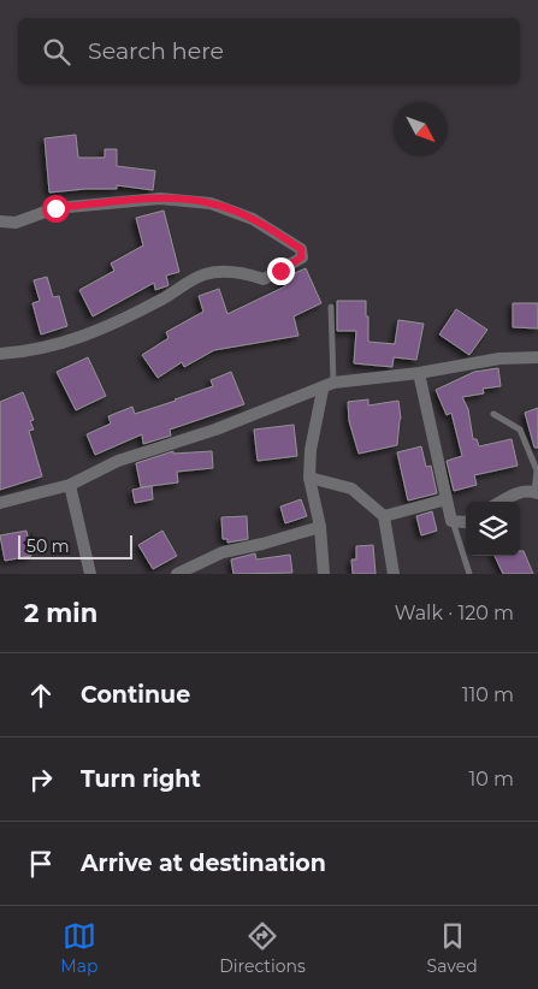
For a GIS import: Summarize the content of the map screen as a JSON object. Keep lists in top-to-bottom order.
{
  "scale_bar": "50 m",
  "north": "bottom right",
  "page": {
    "search": "Search here",
    "scale": "50 m",
    "heading": ["2 min", "Walk · 120 m"],
    "list": [
      ["Continue", "110 m"],
      ["Turn right", "10 m"],
      "Arrive at destination"
    ],
    "nav": ["Map", "Directions", "Saved"]
  }
}
